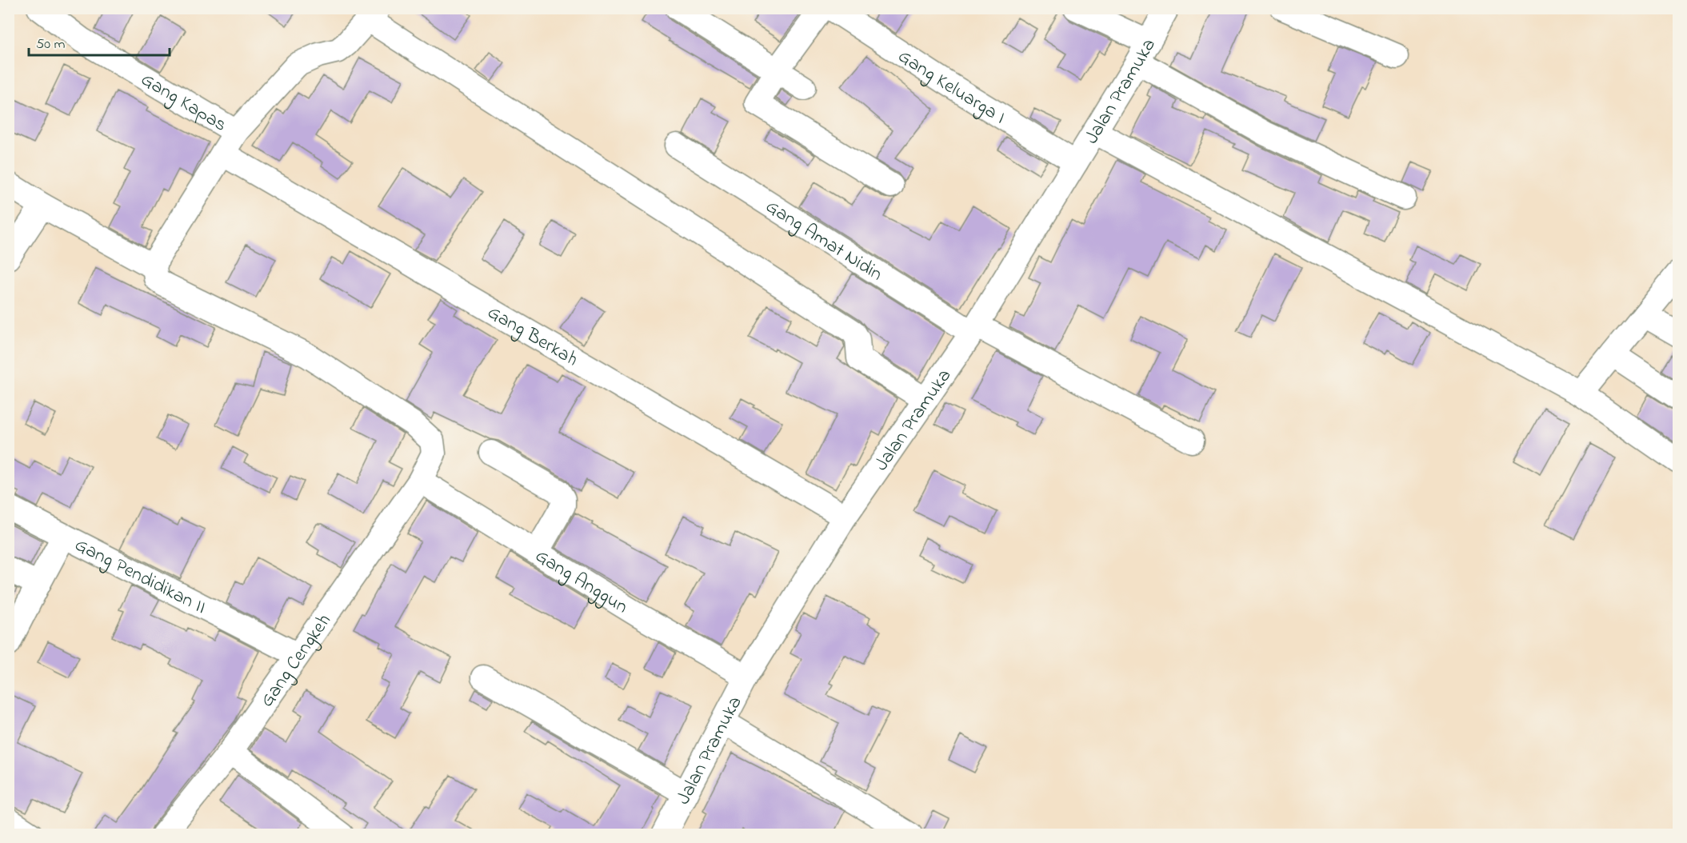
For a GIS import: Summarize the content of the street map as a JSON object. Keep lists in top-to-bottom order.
{
  "streets": {
    "street": [
      "Gang Keluarga I",
      "Jalan Pramuka",
      "Gang Kapas",
      "Gang Amat Nidin",
      "Gang Berkah",
      "Gang Pendidikan II",
      "Gang Anggun",
      "Gang Cengkeh"
    ]
  },
  "crossings": [
    ["Gang Keluarga I", "Jalan Pramuka"],
    ["Jalan Pramuka", "Gang Amat Nidin"],
    ["Jalan Pramuka", "Gang Berkah"],
    ["Jalan Pramuka", "Gang Anggun"],
    ["Gang Kapas", "Gang Berkah"],
    ["Gang Kapas", "Gang Cengkeh"],
    ["Gang Pendidikan II", "Gang Cengkeh"],
    ["Gang Anggun", "Gang Cengkeh"]
  ],
  "scale_bar": "50 m"
}
